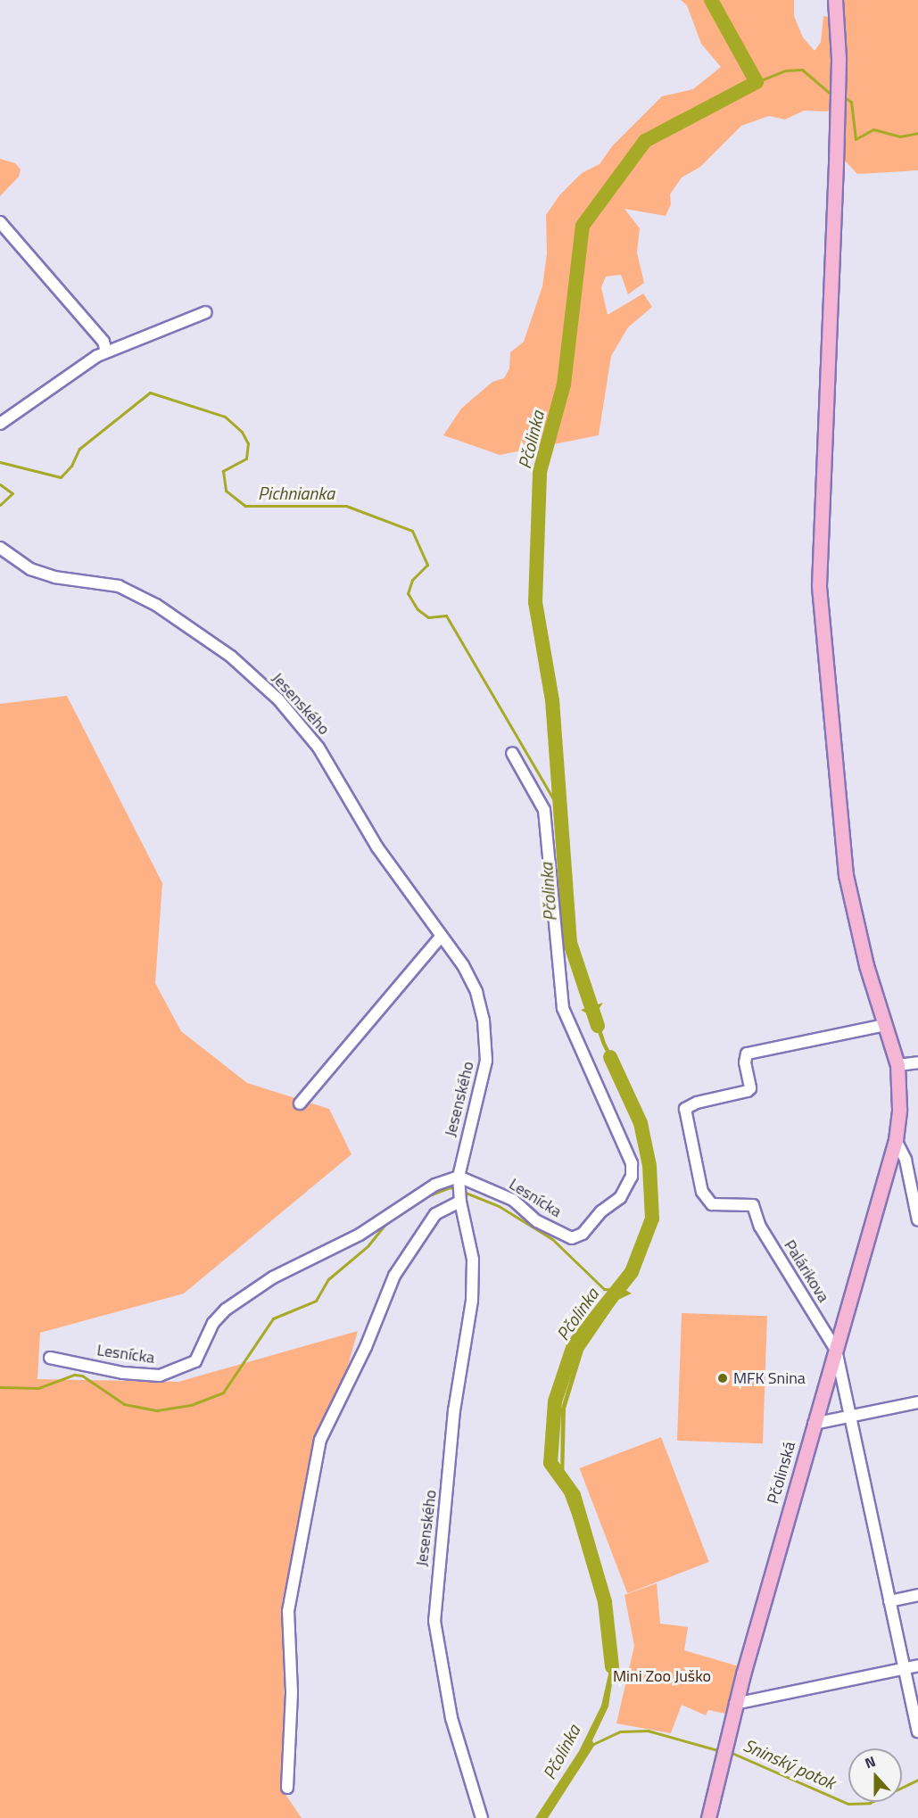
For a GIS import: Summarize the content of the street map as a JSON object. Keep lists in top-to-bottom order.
{
  "streets": {
    "main road": ["Pčolinská"],
    "street": ["Jesenského", "Lesnícka", "Palárikova"]
  },
  "crossings": [
    ["Jesenského", "Lesnícka"],
    ["Palárikova", "Pčolinská"]
  ],
  "water": ["Pčolinka", "Pichnianka", "Sninský potok"],
  "parks": ["Mini Zoo Juško"],
  "places": ["MFK Snina"],
  "north": "top"
}
